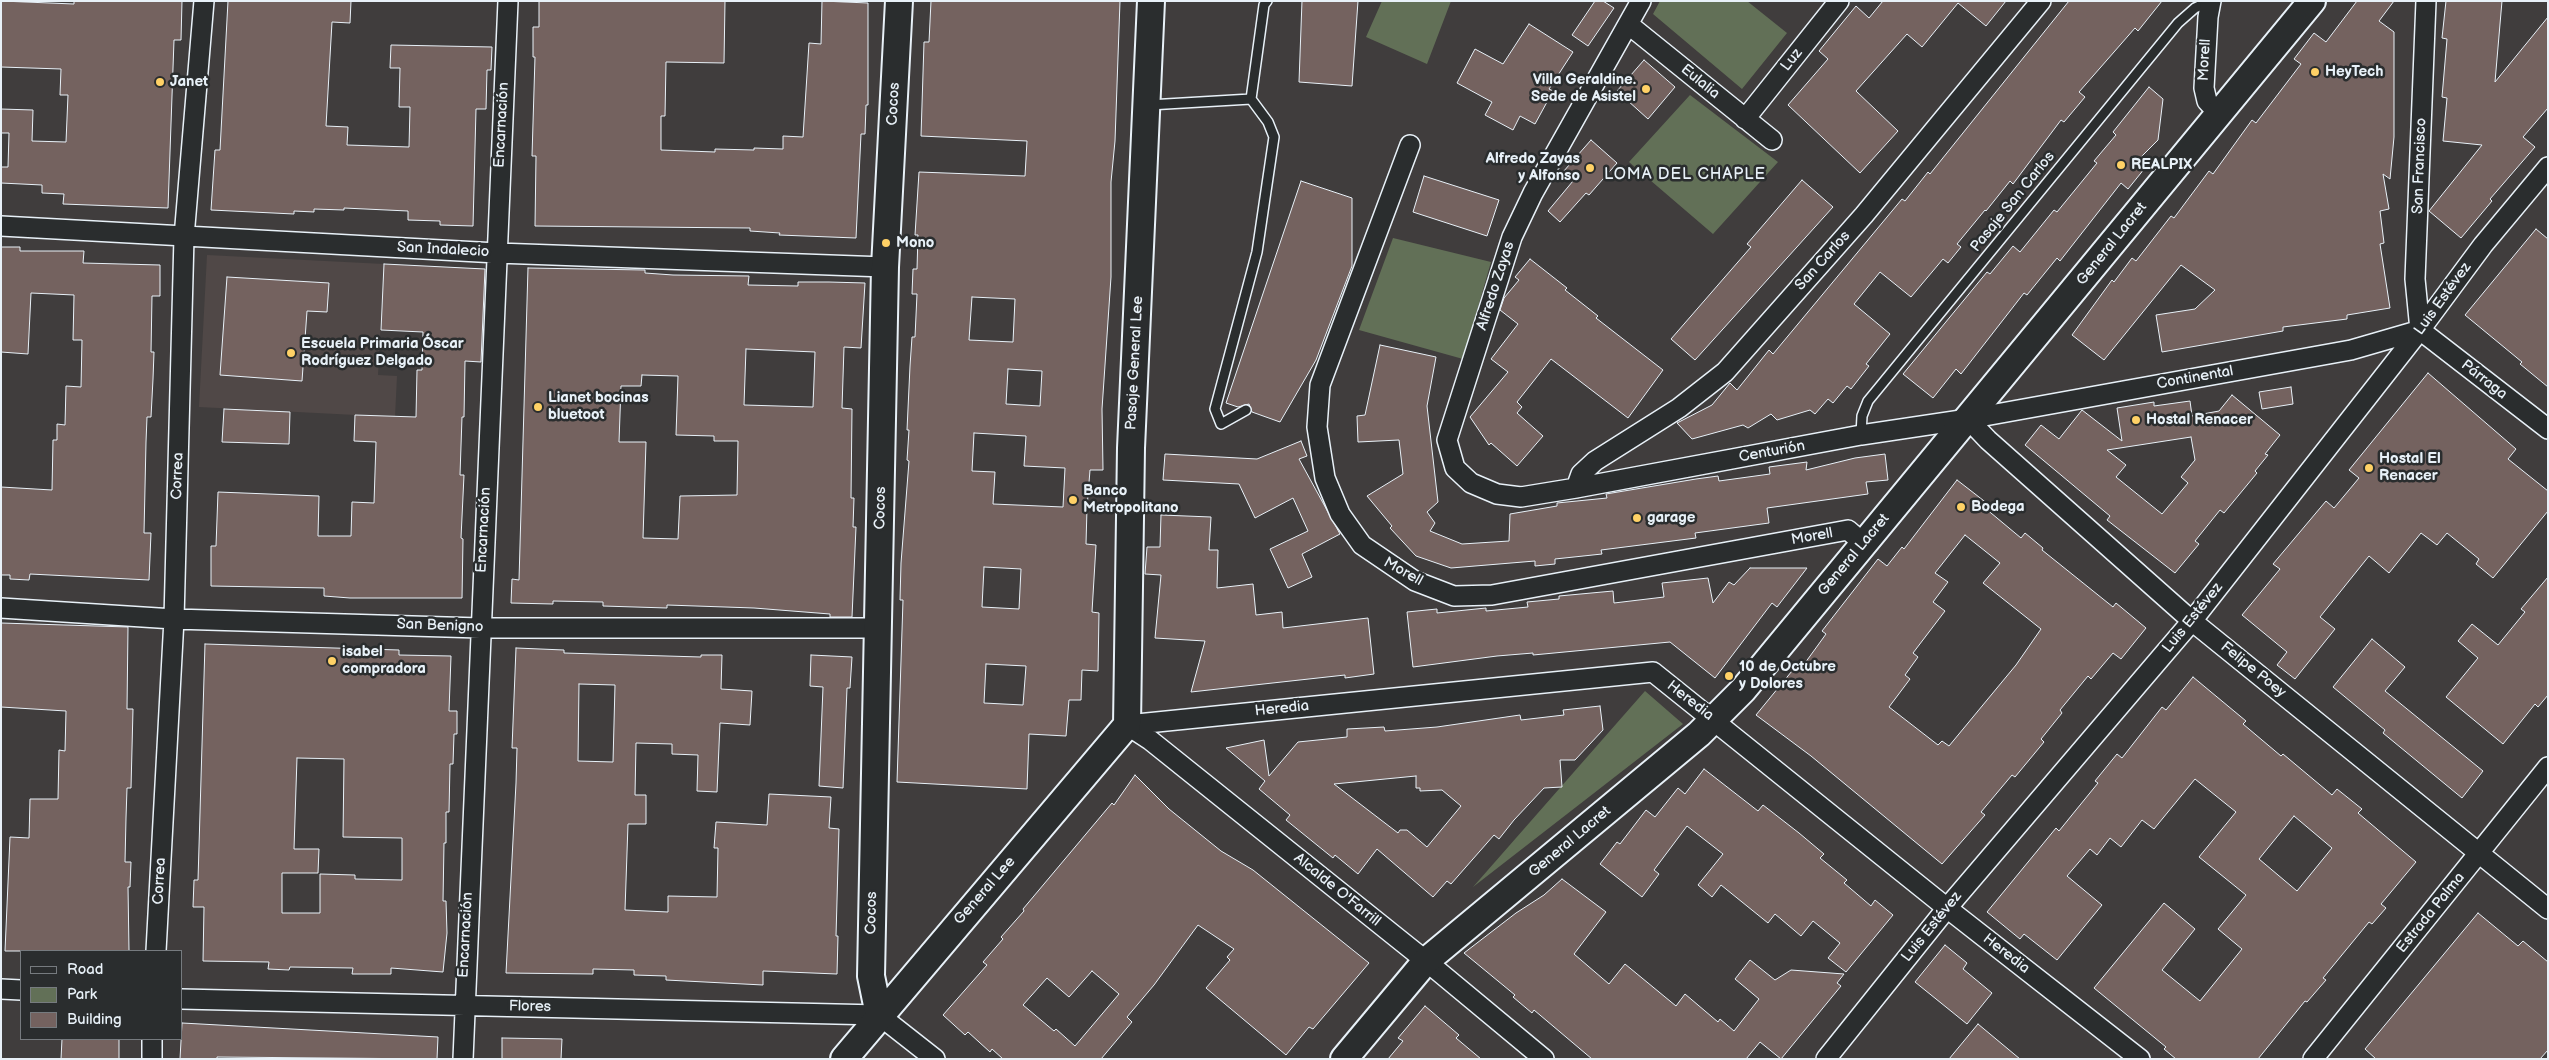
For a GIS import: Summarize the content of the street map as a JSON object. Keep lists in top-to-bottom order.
{
  "streets": {
    "street": [
      "Luz",
      "Morell",
      "Eulalia",
      "Cocos",
      "Encarnación",
      "San Francisco",
      "General Lacret",
      "San Indalecio",
      "San Carlos",
      "Alfredo Zayas",
      "Luis Estévez",
      "Pasaje General Lee",
      "Continental",
      "Párraga",
      "Centurión",
      "Correa",
      "San Benigno",
      "Felipe Poey",
      "Heredia",
      "Alcalde O'Farrill",
      "General Lee",
      "Estrada Palma",
      "Flores"
    ],
    "lane": ["Pasaje San Carlos"]
  },
  "crossings": [
    ["Luz", "Eulalia"],
    ["Morell", "Pasaje San Carlos"],
    ["Morell", "General Lacret"],
    ["Eulalia", "Alfredo Zayas"],
    ["Cocos", "San Indalecio"],
    ["Cocos", "San Benigno"],
    ["Cocos", "General Lee"],
    ["Cocos", "Flores"],
    ["Encarnación", "San Indalecio"],
    ["Encarnación", "San Benigno"],
    ["Encarnación", "Flores"],
    ["San Francisco", "Luis Estévez"],
    ["San Francisco", "Continental"],
    ["San Francisco", "Párraga"],
    ["Pasaje San Carlos", "Centurión"],
    ["General Lacret", "Continental"],
    ["General Lacret", "Centurión"],
    ["General Lacret", "Felipe Poey"],
    ["General Lacret", "Heredia"],
    ["General Lacret", "Alcalde O'Farrill"],
    ["San Indalecio", "Correa"],
    ["San Carlos", "Alfredo Zayas"],
    ["San Carlos", "Centurión"],
    ["Alfredo Zayas", "Centurión"],
    ["Luis Estévez", "Continental"],
    ["Luis Estévez", "Párraga"],
    ["Luis Estévez", "Felipe Poey"],
    ["Luis Estévez", "Heredia"],
    ["Pasaje General Lee", "Heredia"],
    ["Pasaje General Lee", "Alcalde O'Farrill"],
    ["Pasaje General Lee", "General Lee"],
    ["Continental", "Párraga"],
    ["Continental", "Centurión"],
    ["Continental", "Felipe Poey"],
    ["Centurión", "Felipe Poey"],
    ["Correa", "San Benigno"],
    ["Felipe Poey", "Estrada Palma"],
    ["Heredia", "Alcalde O'Farrill"],
    ["Heredia", "General Lee"],
    ["Alcalde O'Farrill", "General Lee"],
    ["General Lee", "Flores"]
  ],
  "districts": ["LOMA DEL CHAPLE"],
  "places": [
    "HeyTech",
    "Janet",
    "Villa Geraldine. Sede de Asistel",
    "REALPIX",
    "Alfredo Zayas y Alfonso",
    "Mono",
    "Escuela Primaria Óscar Rodríguez Delgado",
    "Lianet bocinas bluetoot",
    "Hostal Renacer",
    "Hostal El Renacer",
    "Banco Metropolitano",
    "Bodega",
    "garage",
    "isabel compradora",
    "10 de Octubre y Dolores"
  ],
  "legend": ["Road", "Park", "Building"]
}
